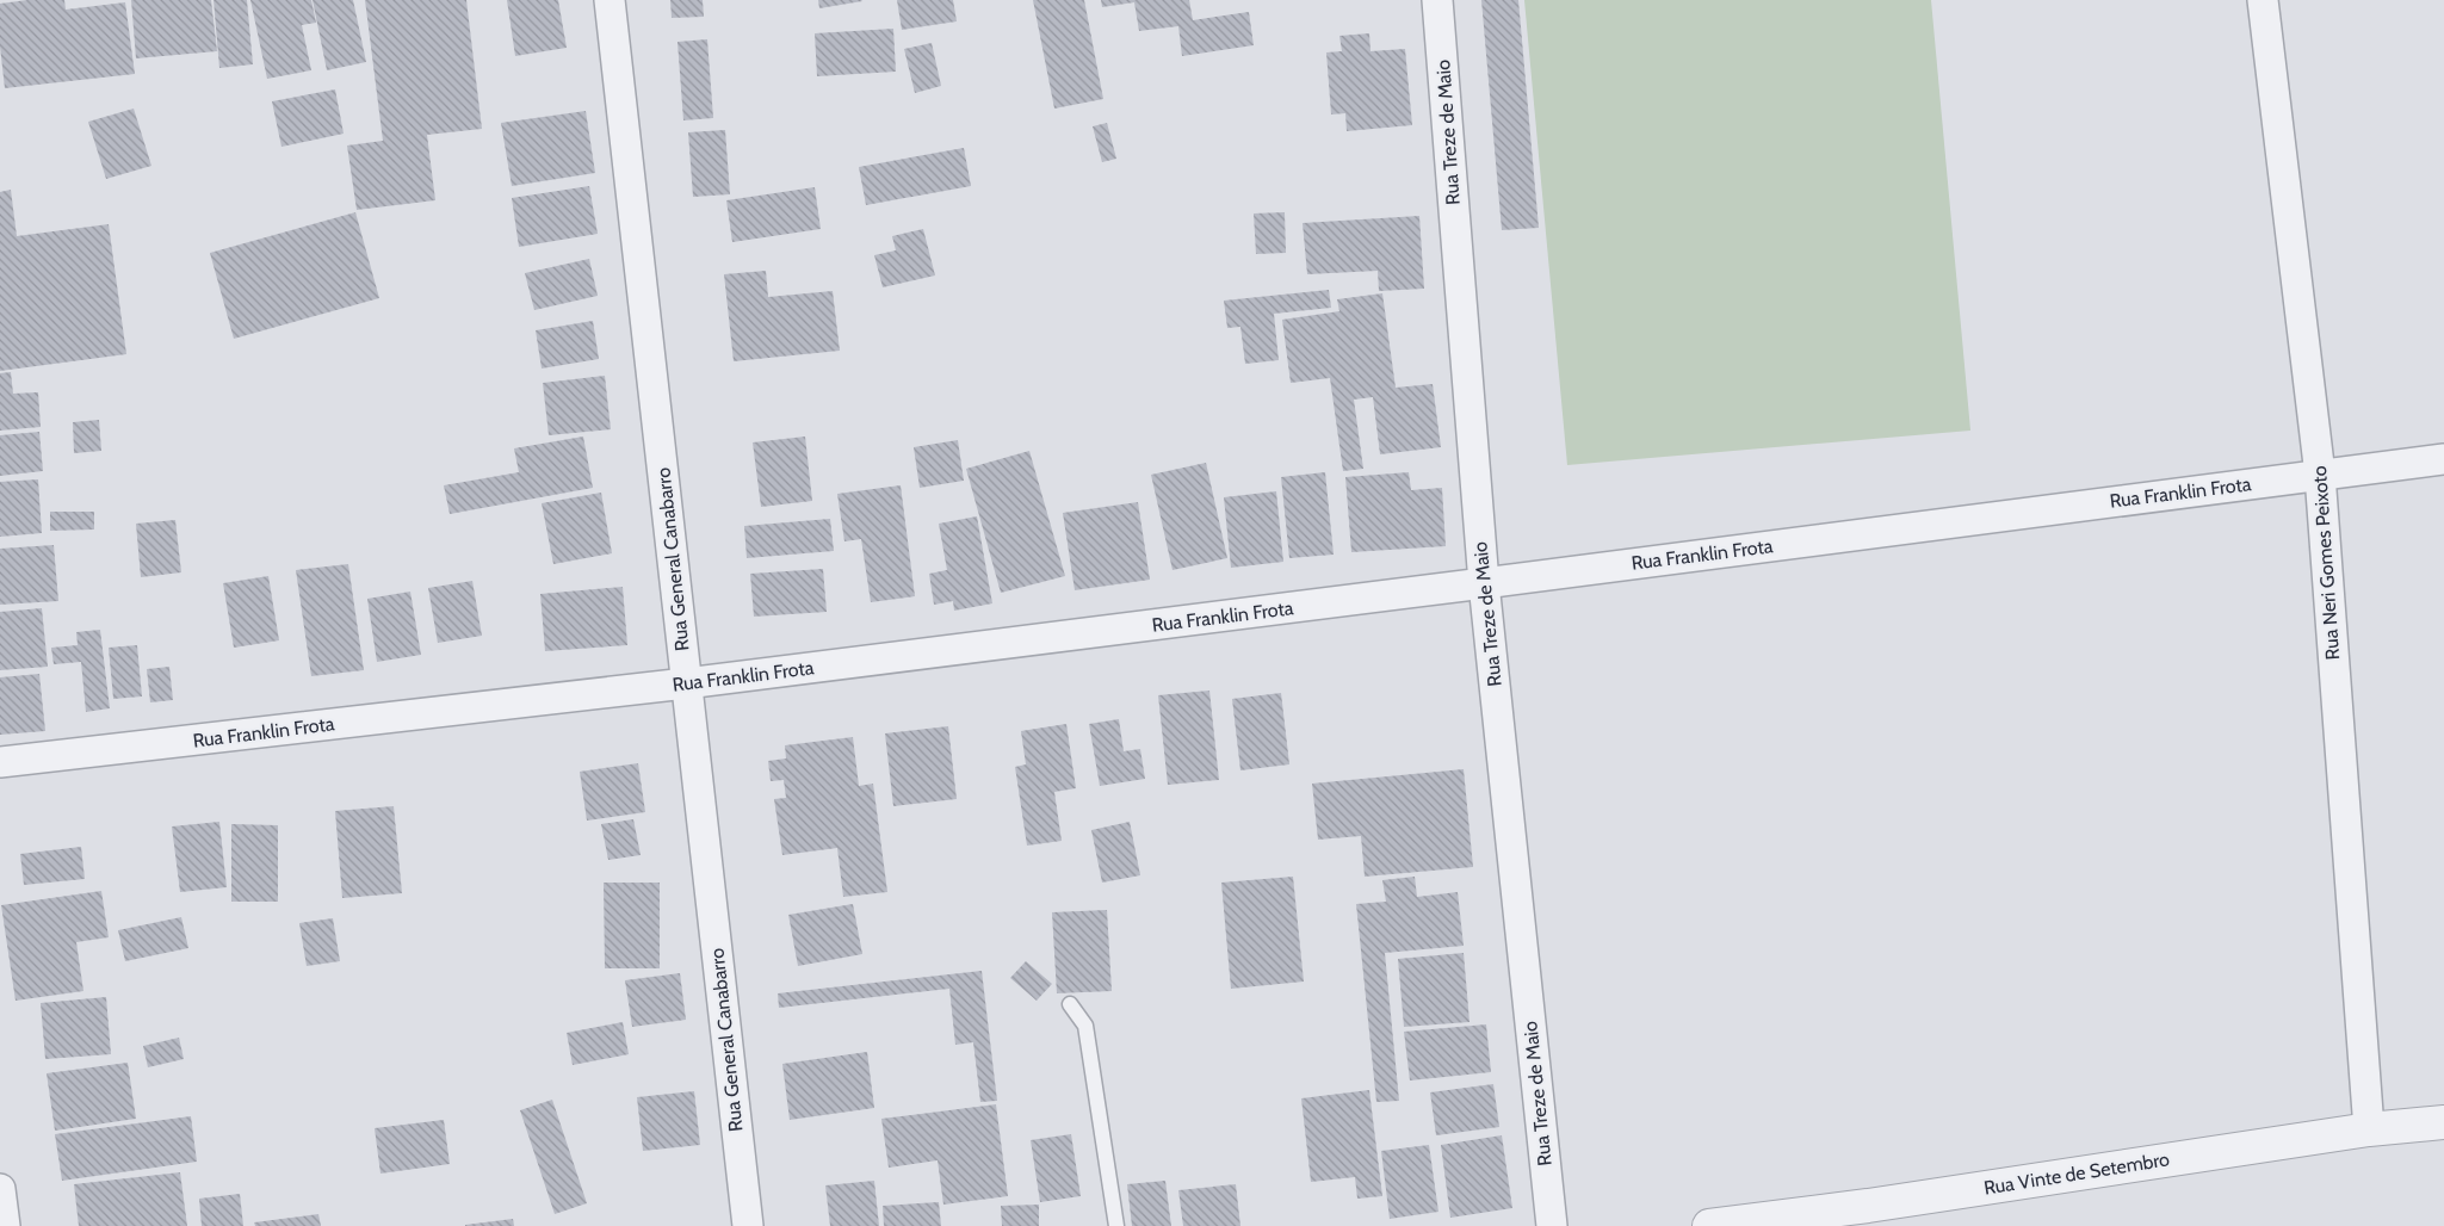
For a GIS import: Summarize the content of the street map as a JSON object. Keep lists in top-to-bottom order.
{
  "streets": {
    "street": [
      "Rua Treze de Maio",
      "Rua Franklin Frota",
      "Rua General Canabarro",
      "Rua Neri Gomes Peixoto",
      "Rua Vinte de Setembro"
    ]
  },
  "crossings": [
    ["Rua Treze de Maio", "Rua Franklin Frota"],
    ["Rua Franklin Frota", "Rua General Canabarro"],
    ["Rua Franklin Frota", "Rua Neri Gomes Peixoto"],
    ["Rua Neri Gomes Peixoto", "Rua Vinte de Setembro"]
  ]
}
